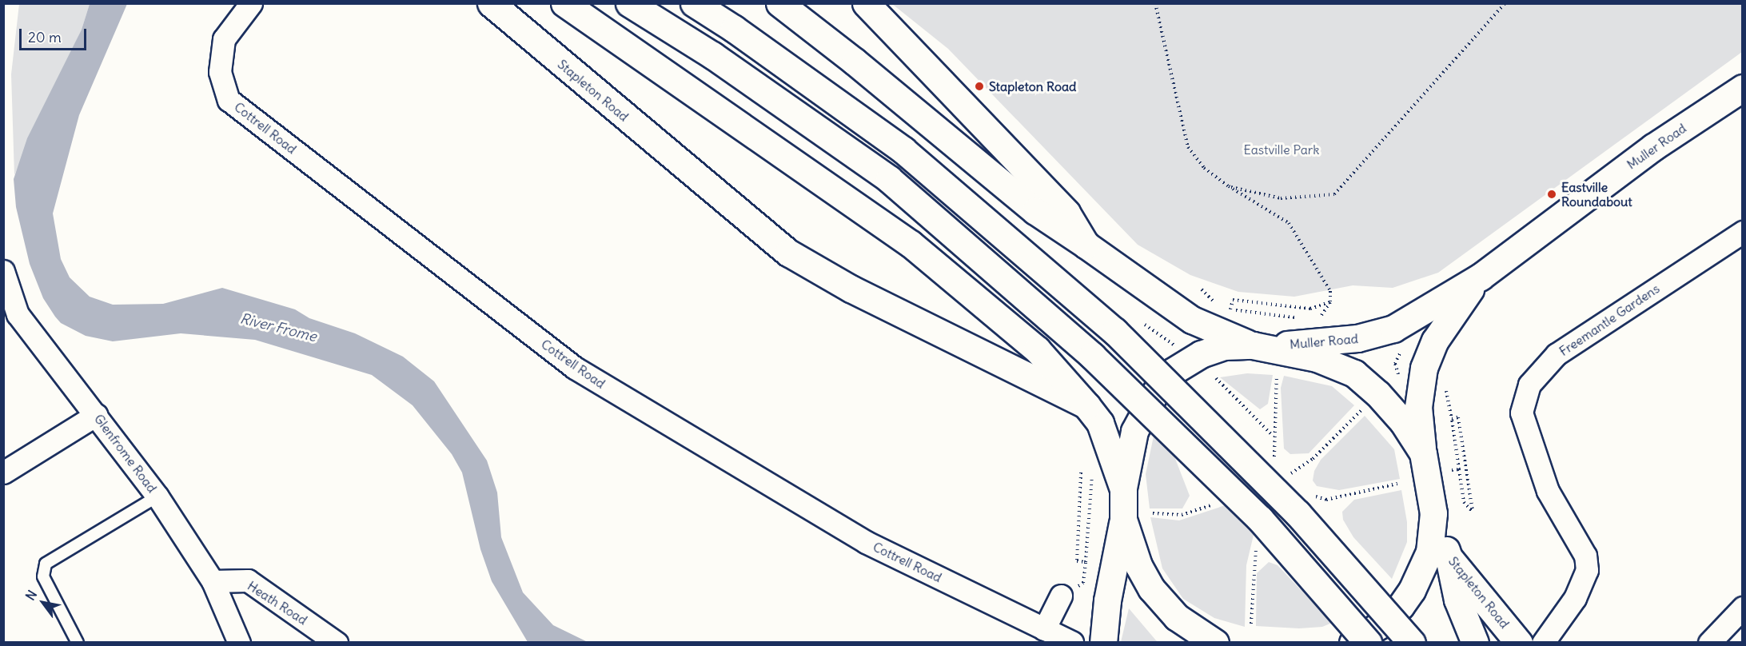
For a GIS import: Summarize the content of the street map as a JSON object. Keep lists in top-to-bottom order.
{
  "streets": {
    "main road": ["Stapleton Road", "Muller Road"],
    "street": [
      "Cottrell Road",
      "Freemantle Gardens",
      "Glenfrome Road",
      "Heath Road"
    ]
  },
  "crossings": [
    ["Glenfrome Road", "Heath Road"]
  ],
  "water": ["River Frome"],
  "parks": ["Eastville Park"],
  "places": ["Stapleton Road", "Eastville Roundabout"],
  "scale_bar": "20 m",
  "north": "top left"
}
